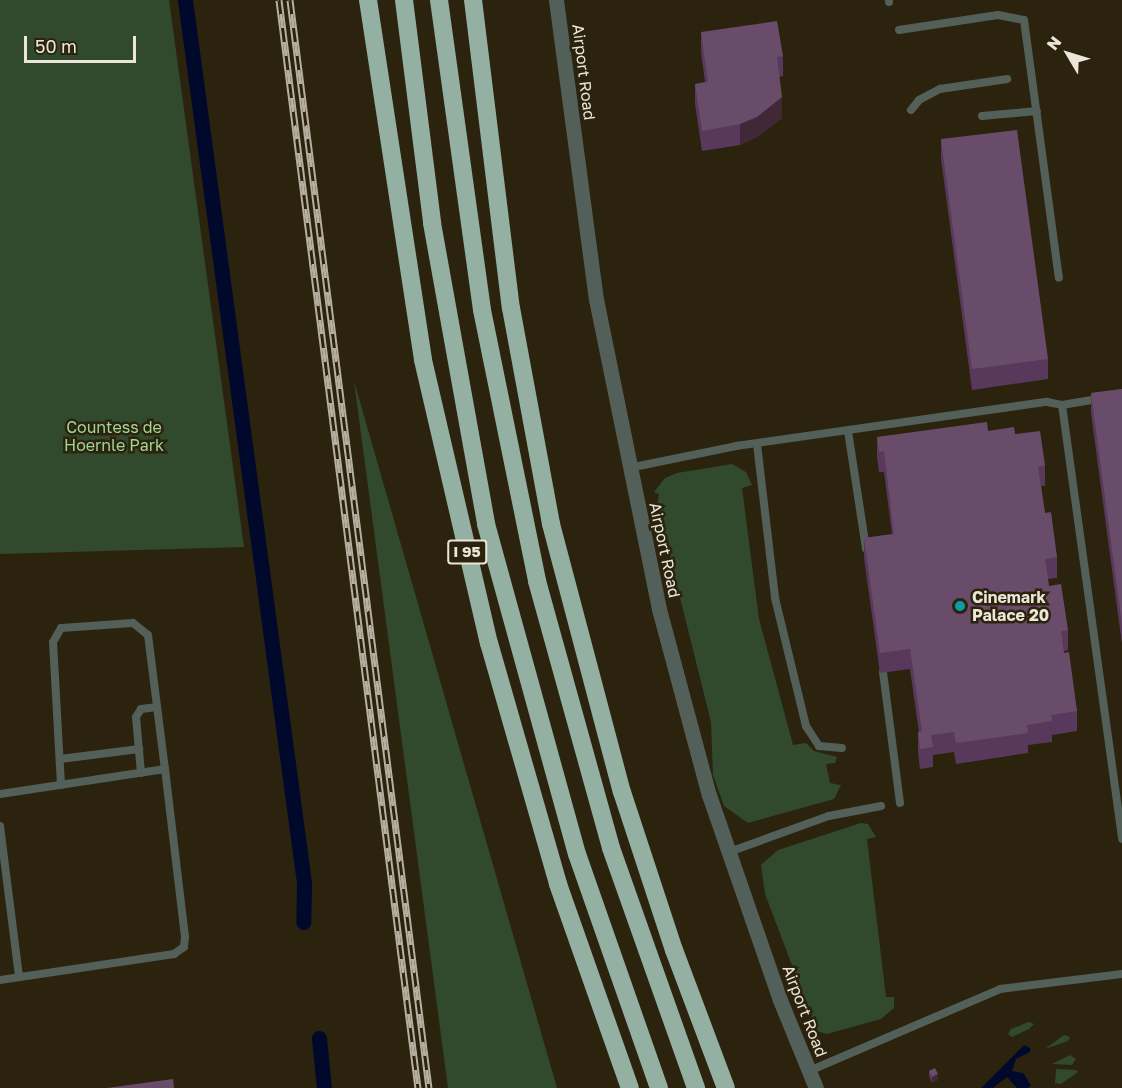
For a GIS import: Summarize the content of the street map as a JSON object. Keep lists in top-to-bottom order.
{
  "streets": {
    "highway": ["I 95"],
    "street": ["Airport Road"]
  },
  "parks": ["Countess de Hoernle Park"],
  "places": ["Cinemark Palace 20"],
  "scale_bar": "50 m",
  "north": "top left"
}
